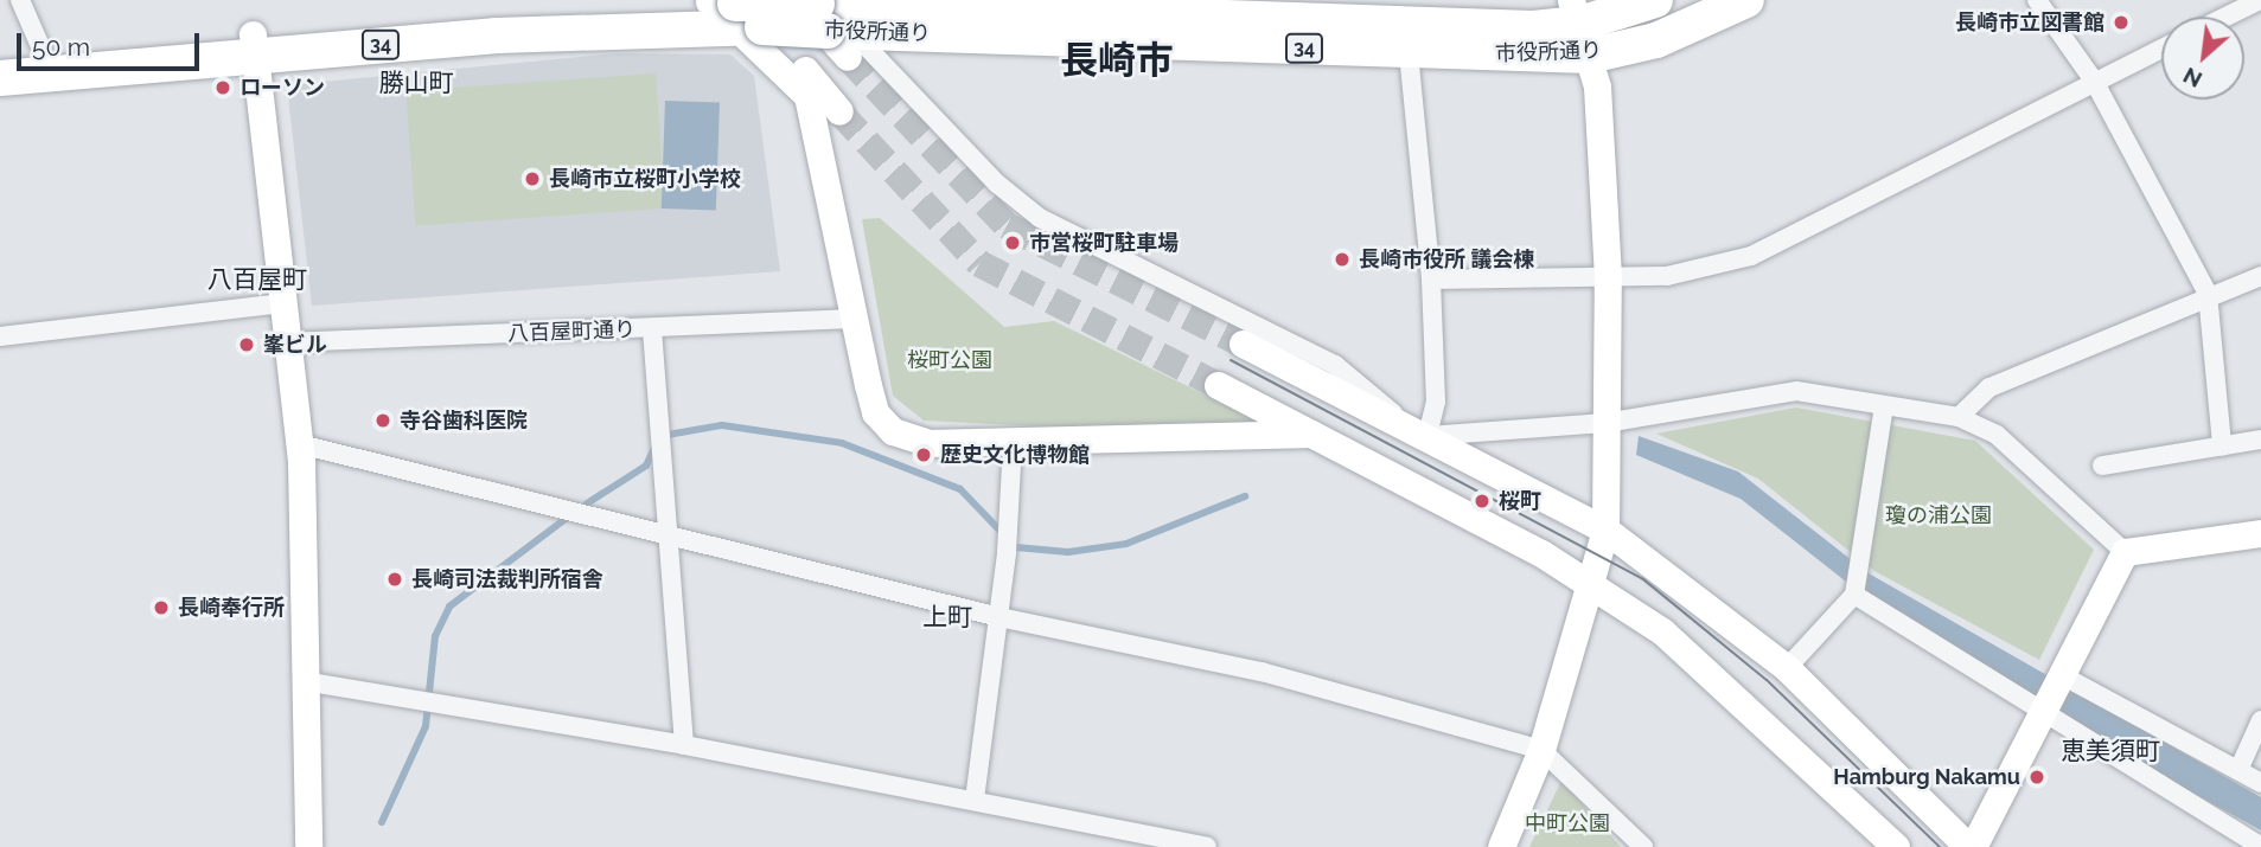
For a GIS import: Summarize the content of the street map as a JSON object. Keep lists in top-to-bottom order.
{
  "streets": {
    "highway": ["市役所通り", "34"],
    "street": ["八百屋町通り"]
  },
  "districts": [
    "長崎市",
    "勝山町",
    "八百屋町",
    "上町",
    "恵美須町"
  ],
  "parks": ["桜町公園", "瓊の浦公園", "中町公園"],
  "places": [
    "長崎市立図書館",
    "ローソン",
    "長崎市立桜町小学校",
    "市営桜町駐車場",
    "長崎市役所 議会棟",
    "峯ビル",
    "寺谷歯科医院",
    "歴史文化博物館",
    "桜町",
    "長崎司法裁判所宿舎",
    "長崎奉行所",
    "Hamburg Nakamu"
  ],
  "scale_bar": "50 m",
  "north": "bottom left"
}
